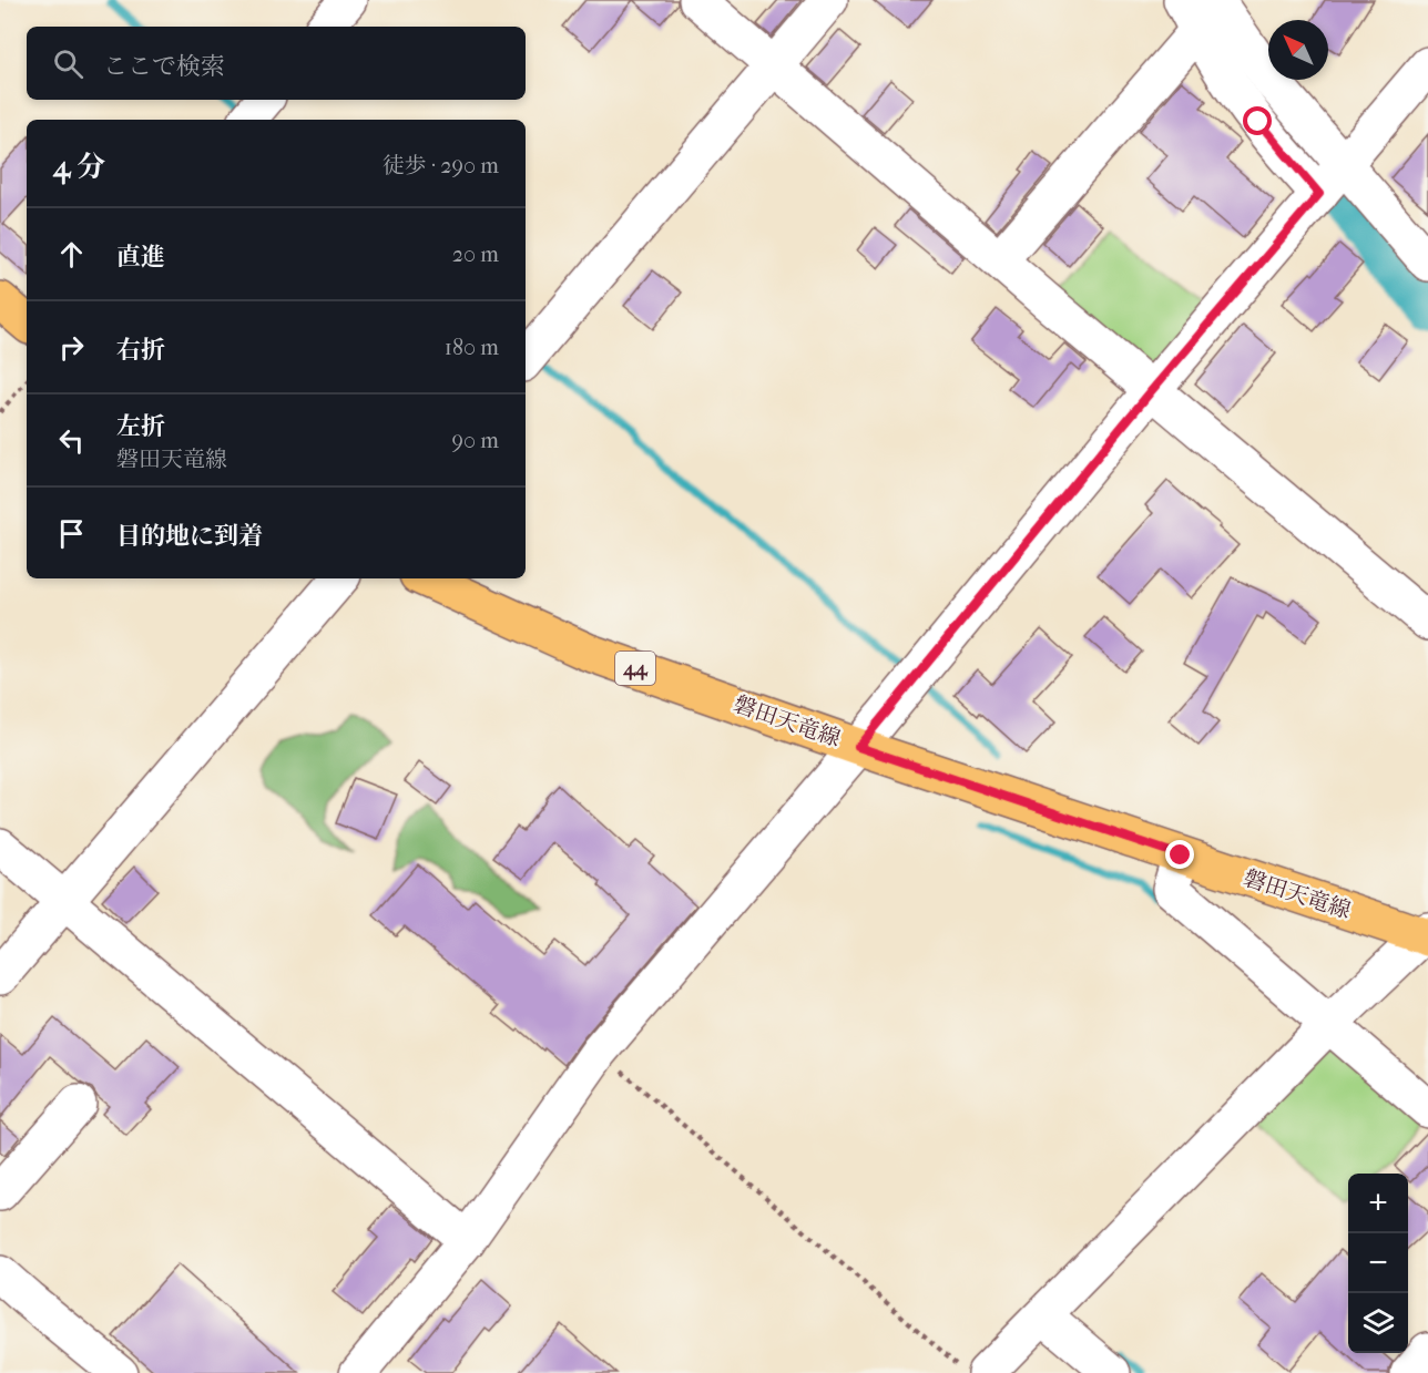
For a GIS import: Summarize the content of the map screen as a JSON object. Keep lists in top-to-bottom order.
{
  "streets": {
    "main road": ["44", "磐田天竜線"]
  },
  "north": "top left",
  "page": {
    "search": "ここで検索",
    "heading": ["4 分", "徒歩 · 290 m"],
    "list": [
      ["直進", "20 m"],
      ["右折", "180 m"],
      ["左折", "磐田天竜線", "90 m"],
      "目的地に到着"
    ],
    "map_buttons": ["+", "−"]
  }
}
